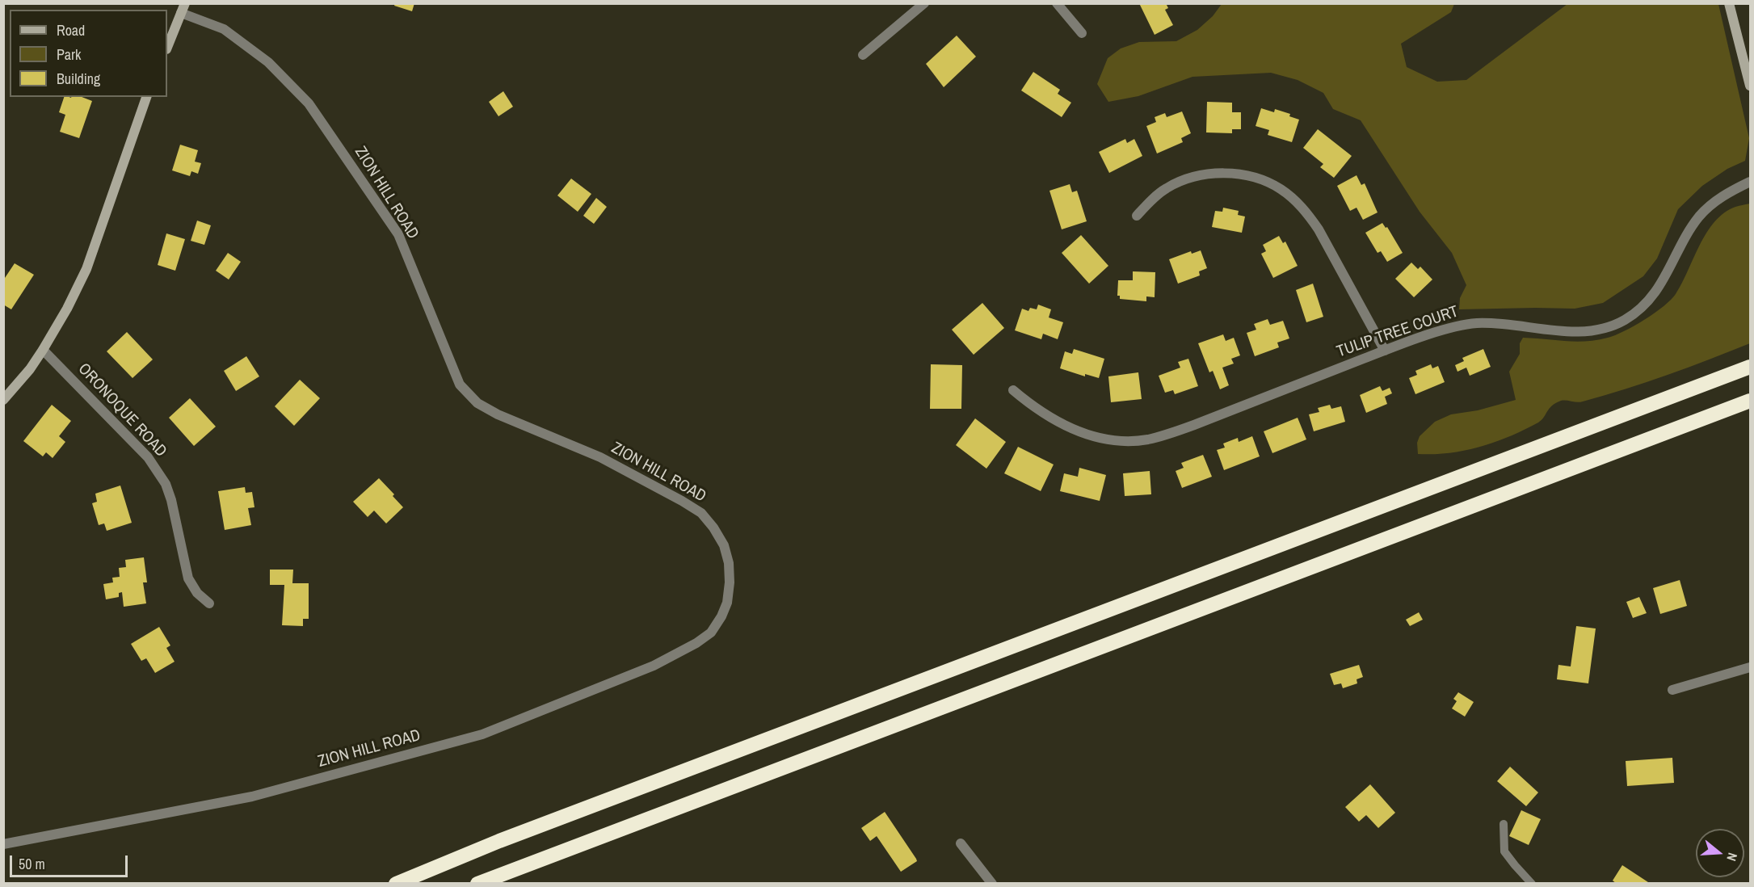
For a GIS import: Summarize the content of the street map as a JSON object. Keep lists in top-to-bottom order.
{
  "streets": {
    "street": ["ZION HILL ROAD", "TULIP TREE COURT", "ORONOQUE ROAD"]
  },
  "legend": ["Road", "Park", "Building"],
  "scale_bar": "50 m",
  "north": "right"
}
